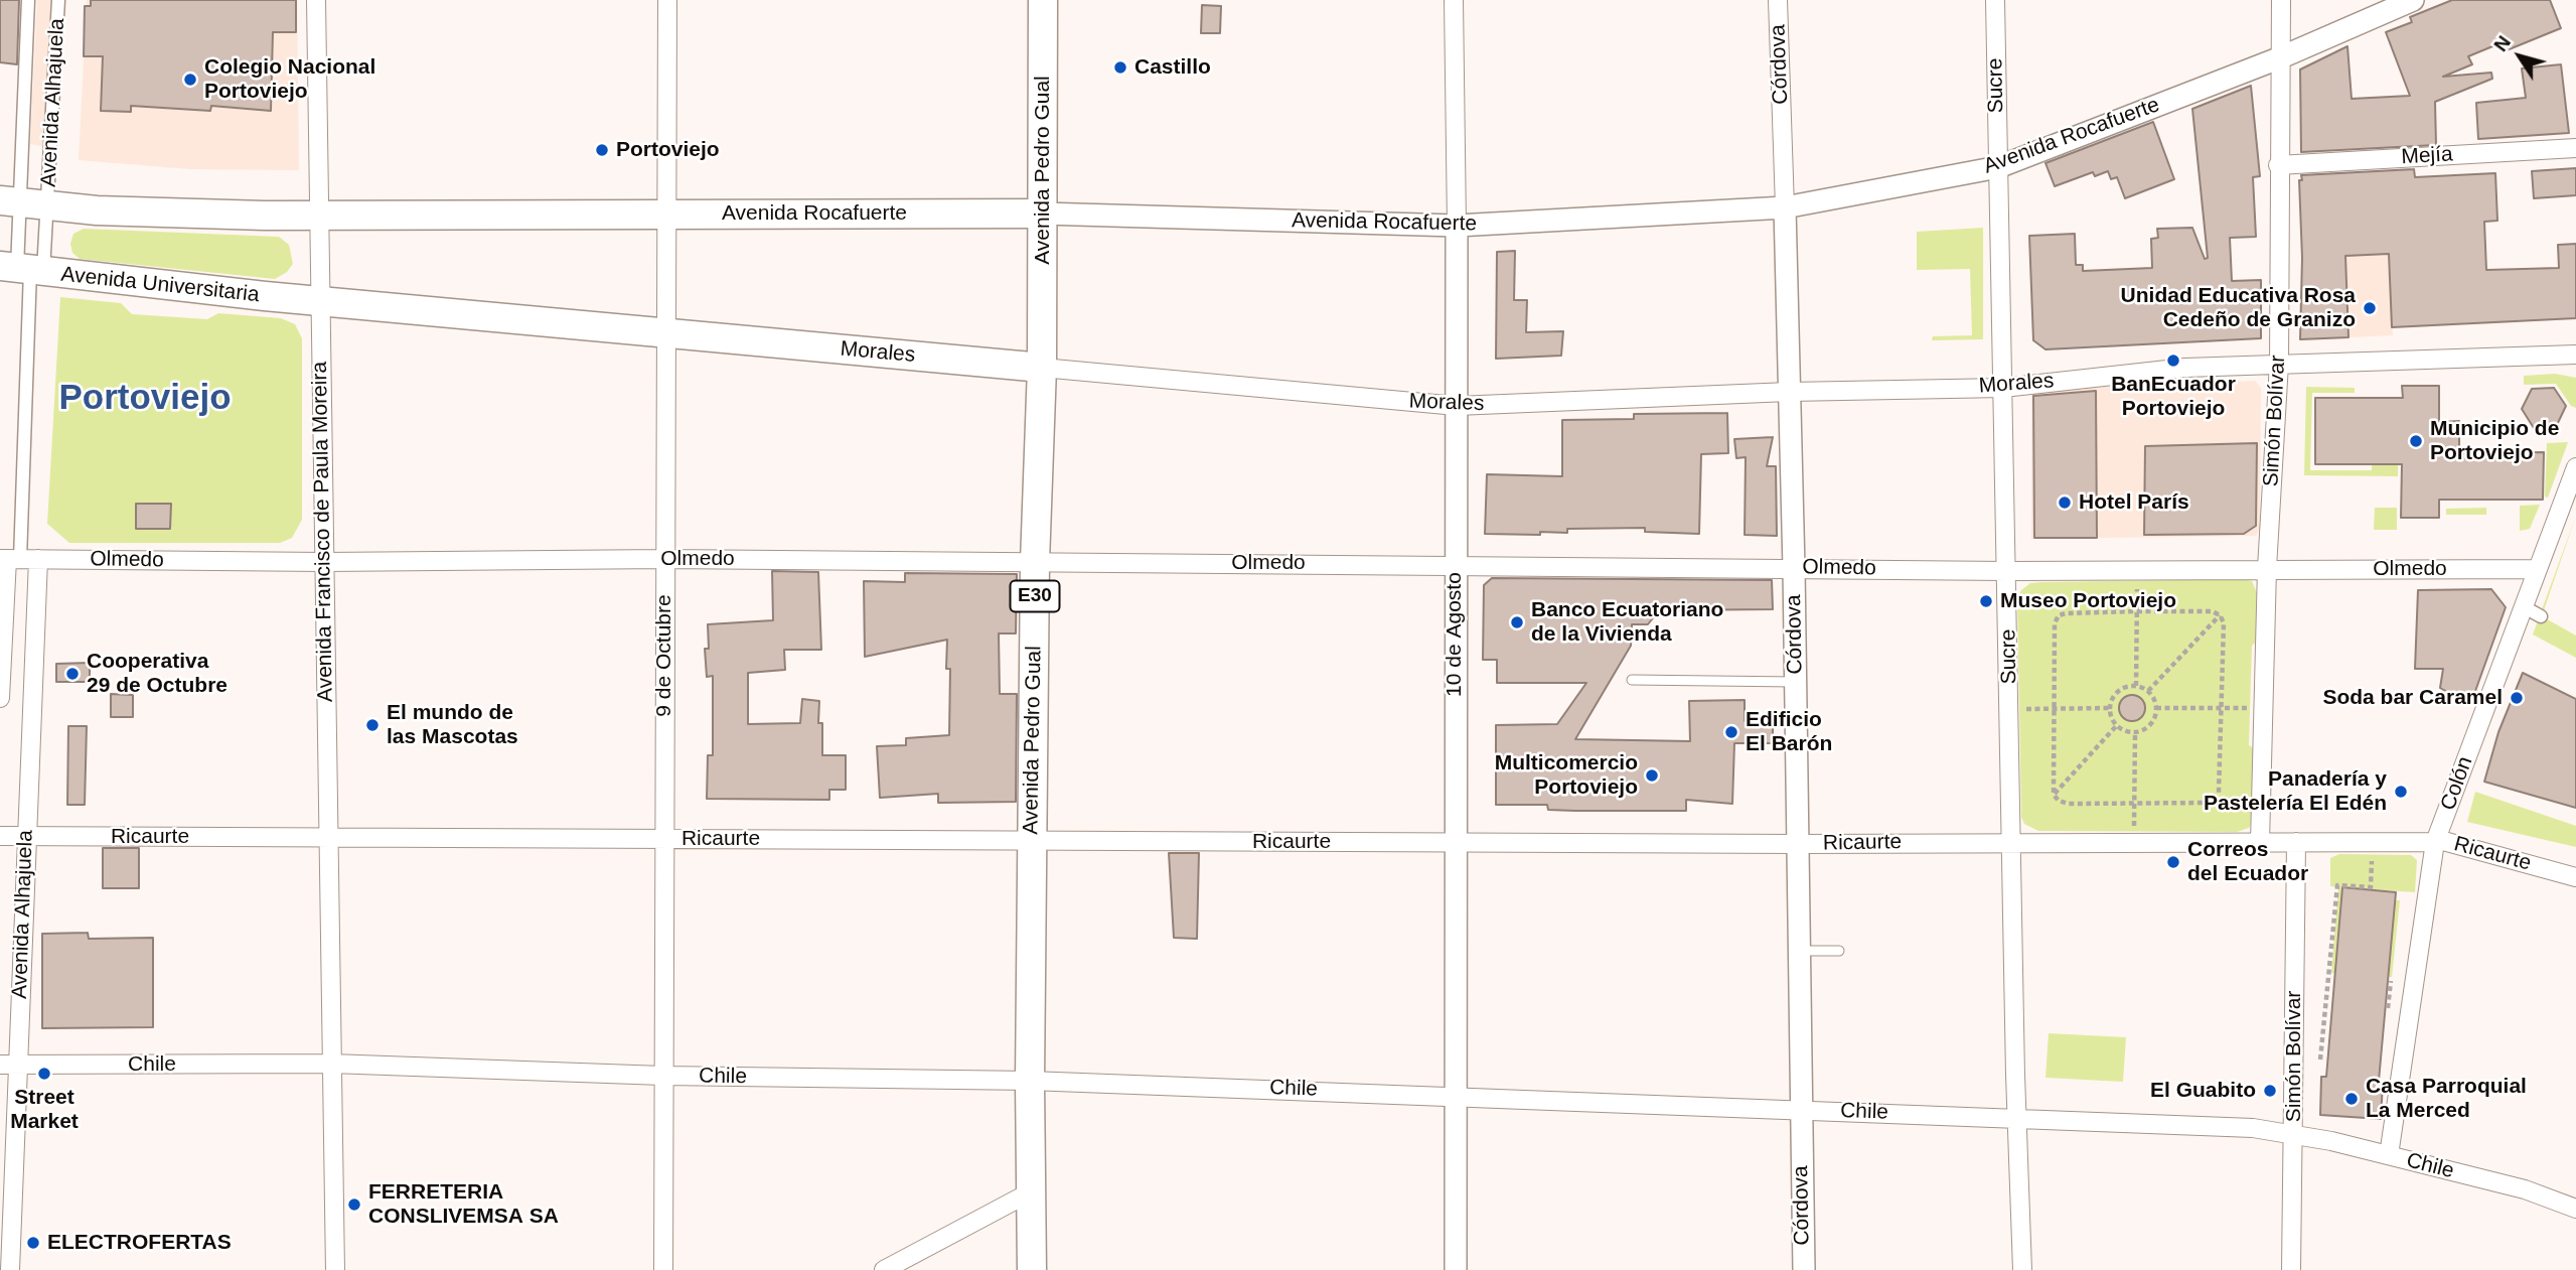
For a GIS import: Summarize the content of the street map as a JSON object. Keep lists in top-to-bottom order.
{
  "streets": {
    "main road": [
      "Avenida Rocafuerte",
      "Avenida Pedro Gual",
      "Avenida Universitaria",
      "Morales",
      "E30"
    ],
    "street": [
      "Córdova",
      "Sucre",
      "Avenida Alhajuela",
      "Mejía",
      "Simón Bolívar",
      "Avenida Francisco de Paula Moreira",
      "Olmedo",
      "10 de Agosto",
      "9 de Octubre",
      "Colón",
      "Ricaurte",
      "Chile"
    ]
  },
  "crossings": [
    ["Córdova", "Avenida Rocafuerte"],
    ["Córdova", "Morales"],
    ["Córdova", "Olmedo"],
    ["Córdova", "Ricaurte"],
    ["Córdova", "Chile"],
    ["Sucre", "Avenida Rocafuerte"],
    ["Sucre", "Morales"],
    ["Sucre", "Olmedo"],
    ["Sucre", "Ricaurte"],
    ["Sucre", "Chile"],
    ["Avenida Alhajuela", "Olmedo"],
    ["Avenida Alhajuela", "Ricaurte"],
    ["Avenida Alhajuela", "Chile"],
    ["Avenida Rocafuerte", "Avenida Pedro Gual"],
    ["Avenida Rocafuerte", "Simón Bolívar"],
    ["Avenida Rocafuerte", "Avenida Francisco de Paula Moreira"],
    ["Avenida Rocafuerte", "10 de Agosto"],
    ["Avenida Rocafuerte", "9 de Octubre"],
    ["Mejía", "Simón Bolívar"],
    ["Avenida Pedro Gual", "Morales"],
    ["Avenida Pedro Gual", "Olmedo"],
    ["Avenida Pedro Gual", "Ricaurte"],
    ["Avenida Pedro Gual", "Chile"],
    ["Avenida Universitaria", "Morales"],
    ["Avenida Universitaria", "Avenida Francisco de Paula Moreira"],
    ["Morales", "Simón Bolívar"],
    ["Morales", "Avenida Francisco de Paula Moreira"],
    ["Morales", "10 de Agosto"],
    ["Morales", "9 de Octubre"],
    ["Simón Bolívar", "Olmedo"],
    ["Simón Bolívar", "Ricaurte"],
    ["Simón Bolívar", "Chile"],
    ["Avenida Francisco de Paula Moreira", "Olmedo"],
    ["Avenida Francisco de Paula Moreira", "Ricaurte"],
    ["Avenida Francisco de Paula Moreira", "Chile"],
    ["Olmedo", "10 de Agosto"],
    ["Olmedo", "9 de Octubre"],
    ["Olmedo", "Colón"],
    ["10 de Agosto", "Ricaurte"],
    ["10 de Agosto", "Chile"],
    ["9 de Octubre", "Ricaurte"],
    ["9 de Octubre", "Chile"],
    ["Colón", "Ricaurte"],
    ["Colón", "Chile"]
  ],
  "districts": ["Portoviejo"],
  "places": [
    "Castillo",
    "Colegio Nacional Portoviejo",
    "Portoviejo",
    "Unidad Educativa Rosa Cedeño de Granizo",
    "BanEcuador Portoviejo",
    "Municipio de Portoviejo",
    "Hotel París",
    "Museo Portoviejo",
    "Banco Ecuatoriano de la Vivienda",
    "Cooperativa 29 de Octubre",
    "Soda bar Caramel",
    "El mundo de las Mascotas",
    "Edificio El Barón",
    "Multicomercio Portoviejo",
    "Panadería y Pastelería El Edén",
    "Correos del Ecuador",
    "Street Market",
    "El Guabito",
    "Casa Parroquial La Merced",
    "FERRETERIA CONSLIVEMSA SA",
    "ELECTROFERTAS"
  ],
  "north": "top left"
}
